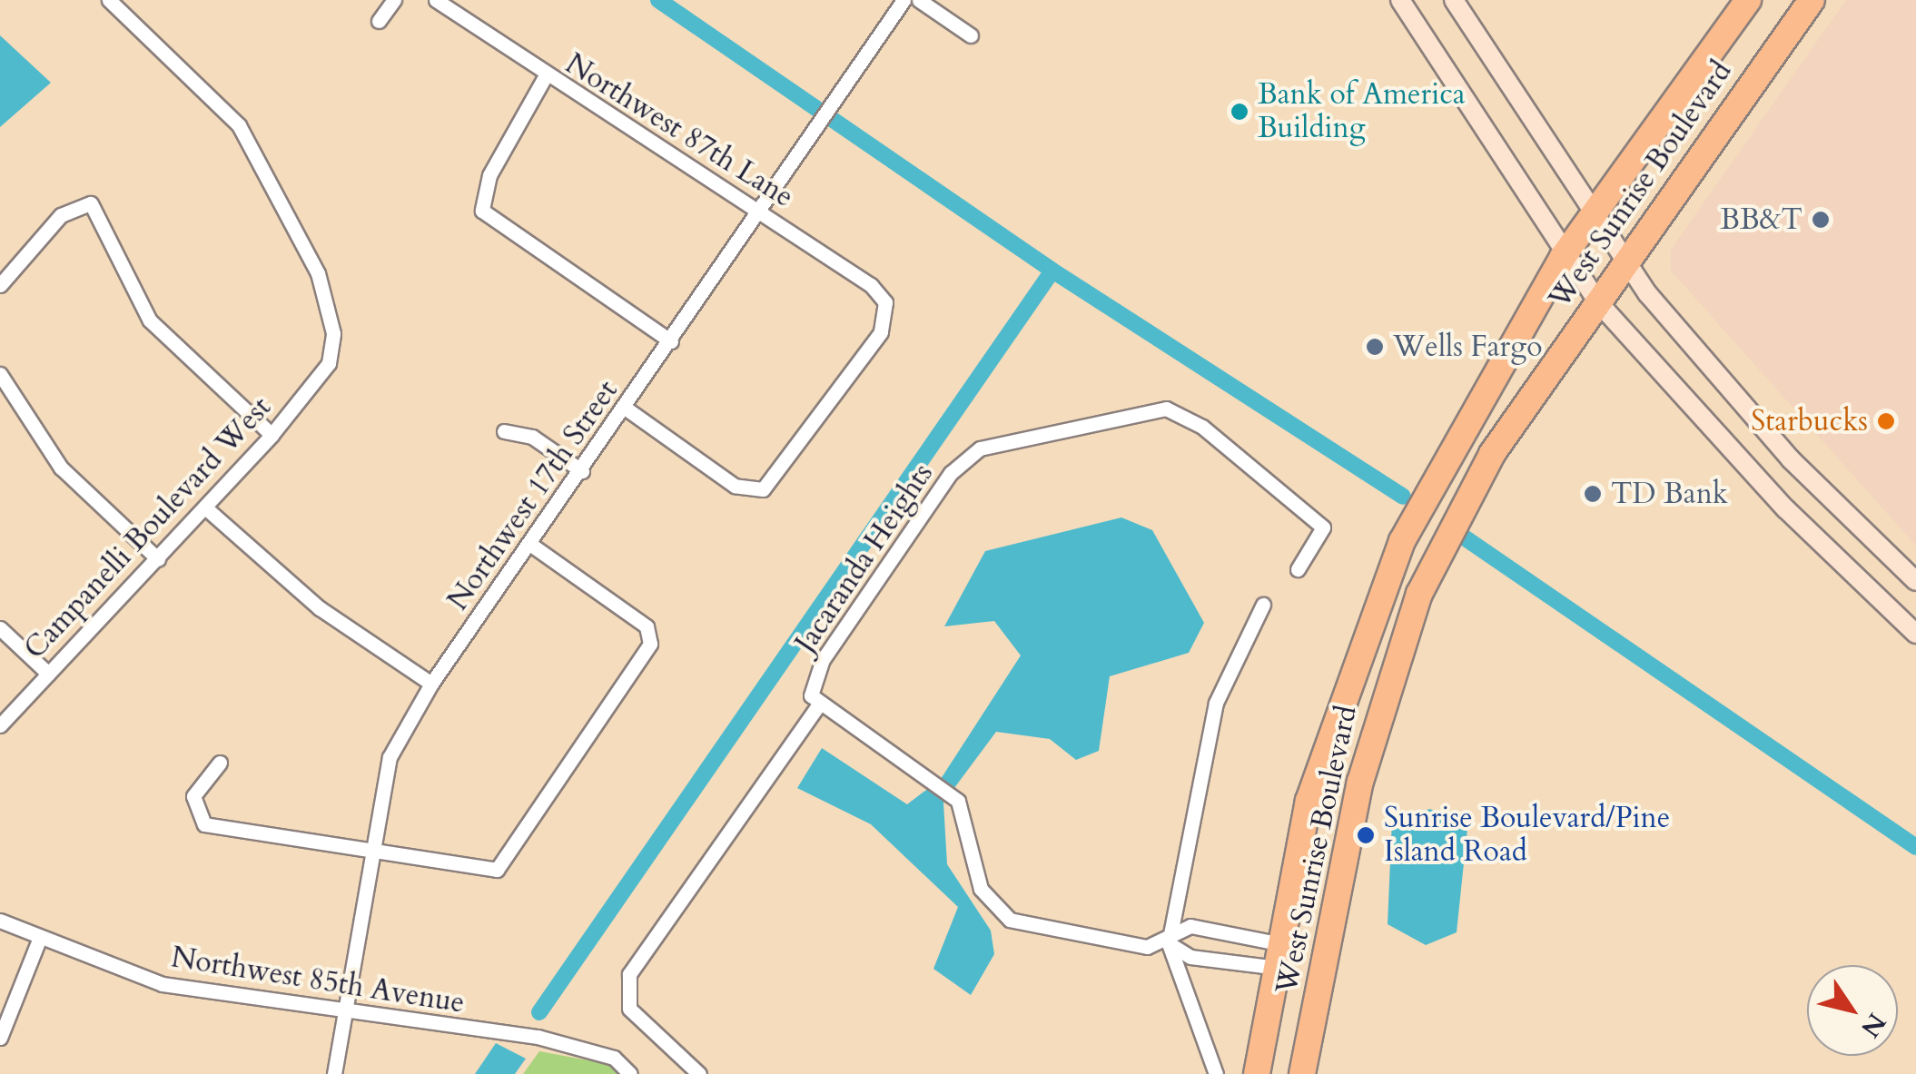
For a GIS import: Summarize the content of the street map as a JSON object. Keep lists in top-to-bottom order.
{
  "streets": {
    "highway": ["West Sunrise Boulevard"],
    "street": [
      "Northwest 87th Lane",
      "Northwest 17th Street",
      "Campanelli Boulevard West",
      "Jacaranda Heights",
      "Northwest 85th Avenue"
    ]
  },
  "crossings": [
    ["Northwest 87th Lane", "Northwest 17th Street"],
    ["Northwest 17th Street", "Northwest 85th Avenue"]
  ],
  "places": [
    "Bank of America Building",
    "BB&T",
    "Wells Fargo",
    "Starbucks",
    "TD Bank",
    "Sunrise Boulevard/Pine Island Road"
  ],
  "north": "bottom right"
}
